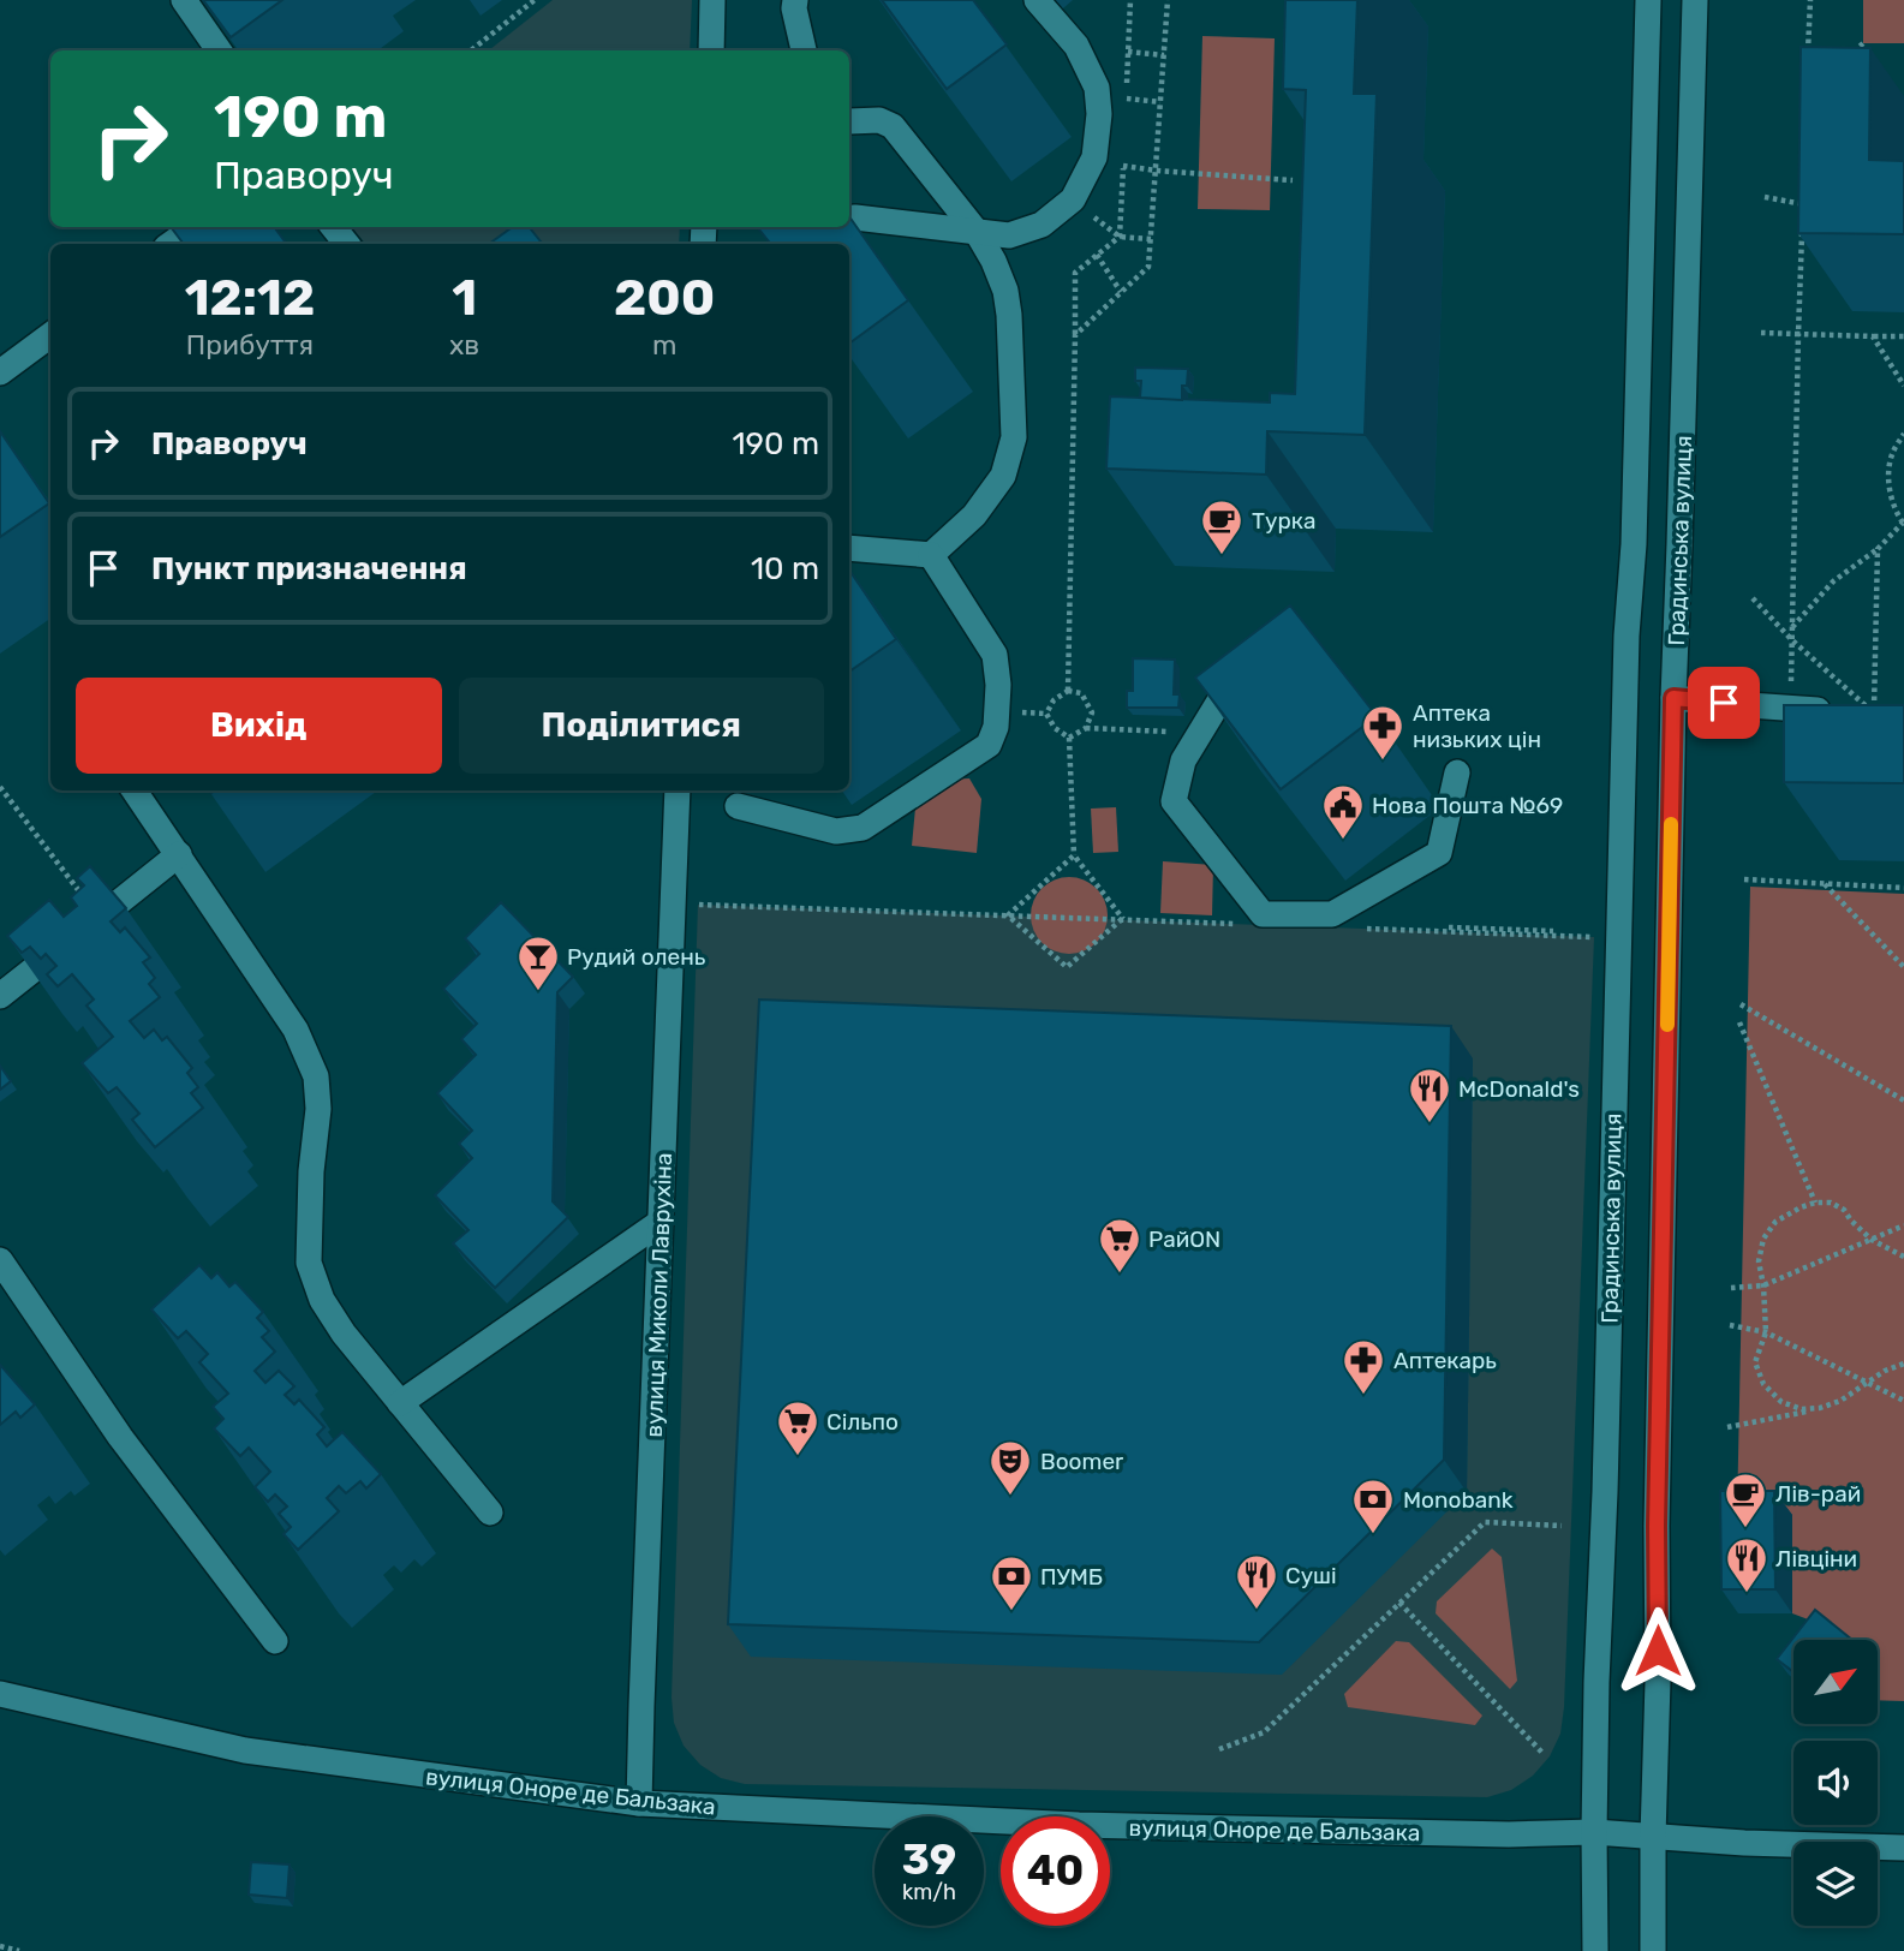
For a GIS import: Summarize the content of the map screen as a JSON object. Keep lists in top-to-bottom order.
{
  "streets": {
    "street": ["Градинська вулиця", "вулиця Миколи Лаврухіна", "вулиця Оноре де Бальзака"]
  },
  "crossings": [
    ["Градинська вулиця", "вулиця Оноре де Бальзака"],
    ["вулиця Миколи Лаврухіна", "вулиця Оноре де Бальзака"]
  ],
  "places": {
    "cafe": ["Турка", "Лів-рай"],
    "pharmacy": ["Аптека низьких цін", "Аптекарь"],
    "public building": ["Нова Пошта №69"],
    "bar": ["Рудий олень"],
    "restaurant": ["McDonald's", "Лівціни", "Суші"],
    "supermarket": ["РайON", "Сільпо"],
    "theatre": ["Boomer"],
    "bank": ["Monobank", "ПУМБ"]
  },
  "north": "top right",
  "page": {
    "turn": ["190 m", "Праворуч"],
    "eta": [
      "12:12",
      "Прибуття",
      "1",
      "хв",
      "200",
      "m"
    ],
    "list": [
      {
        "name": "Праворуч",
        "value": "190 m"
      },
      {
        "name": "Пункт призначення",
        "value": "10 m"
      }
    ],
    "buttons": ["Вихід", "Поділитися"],
    "speed": "39 km/h",
    "limit": "40"
  }
}
